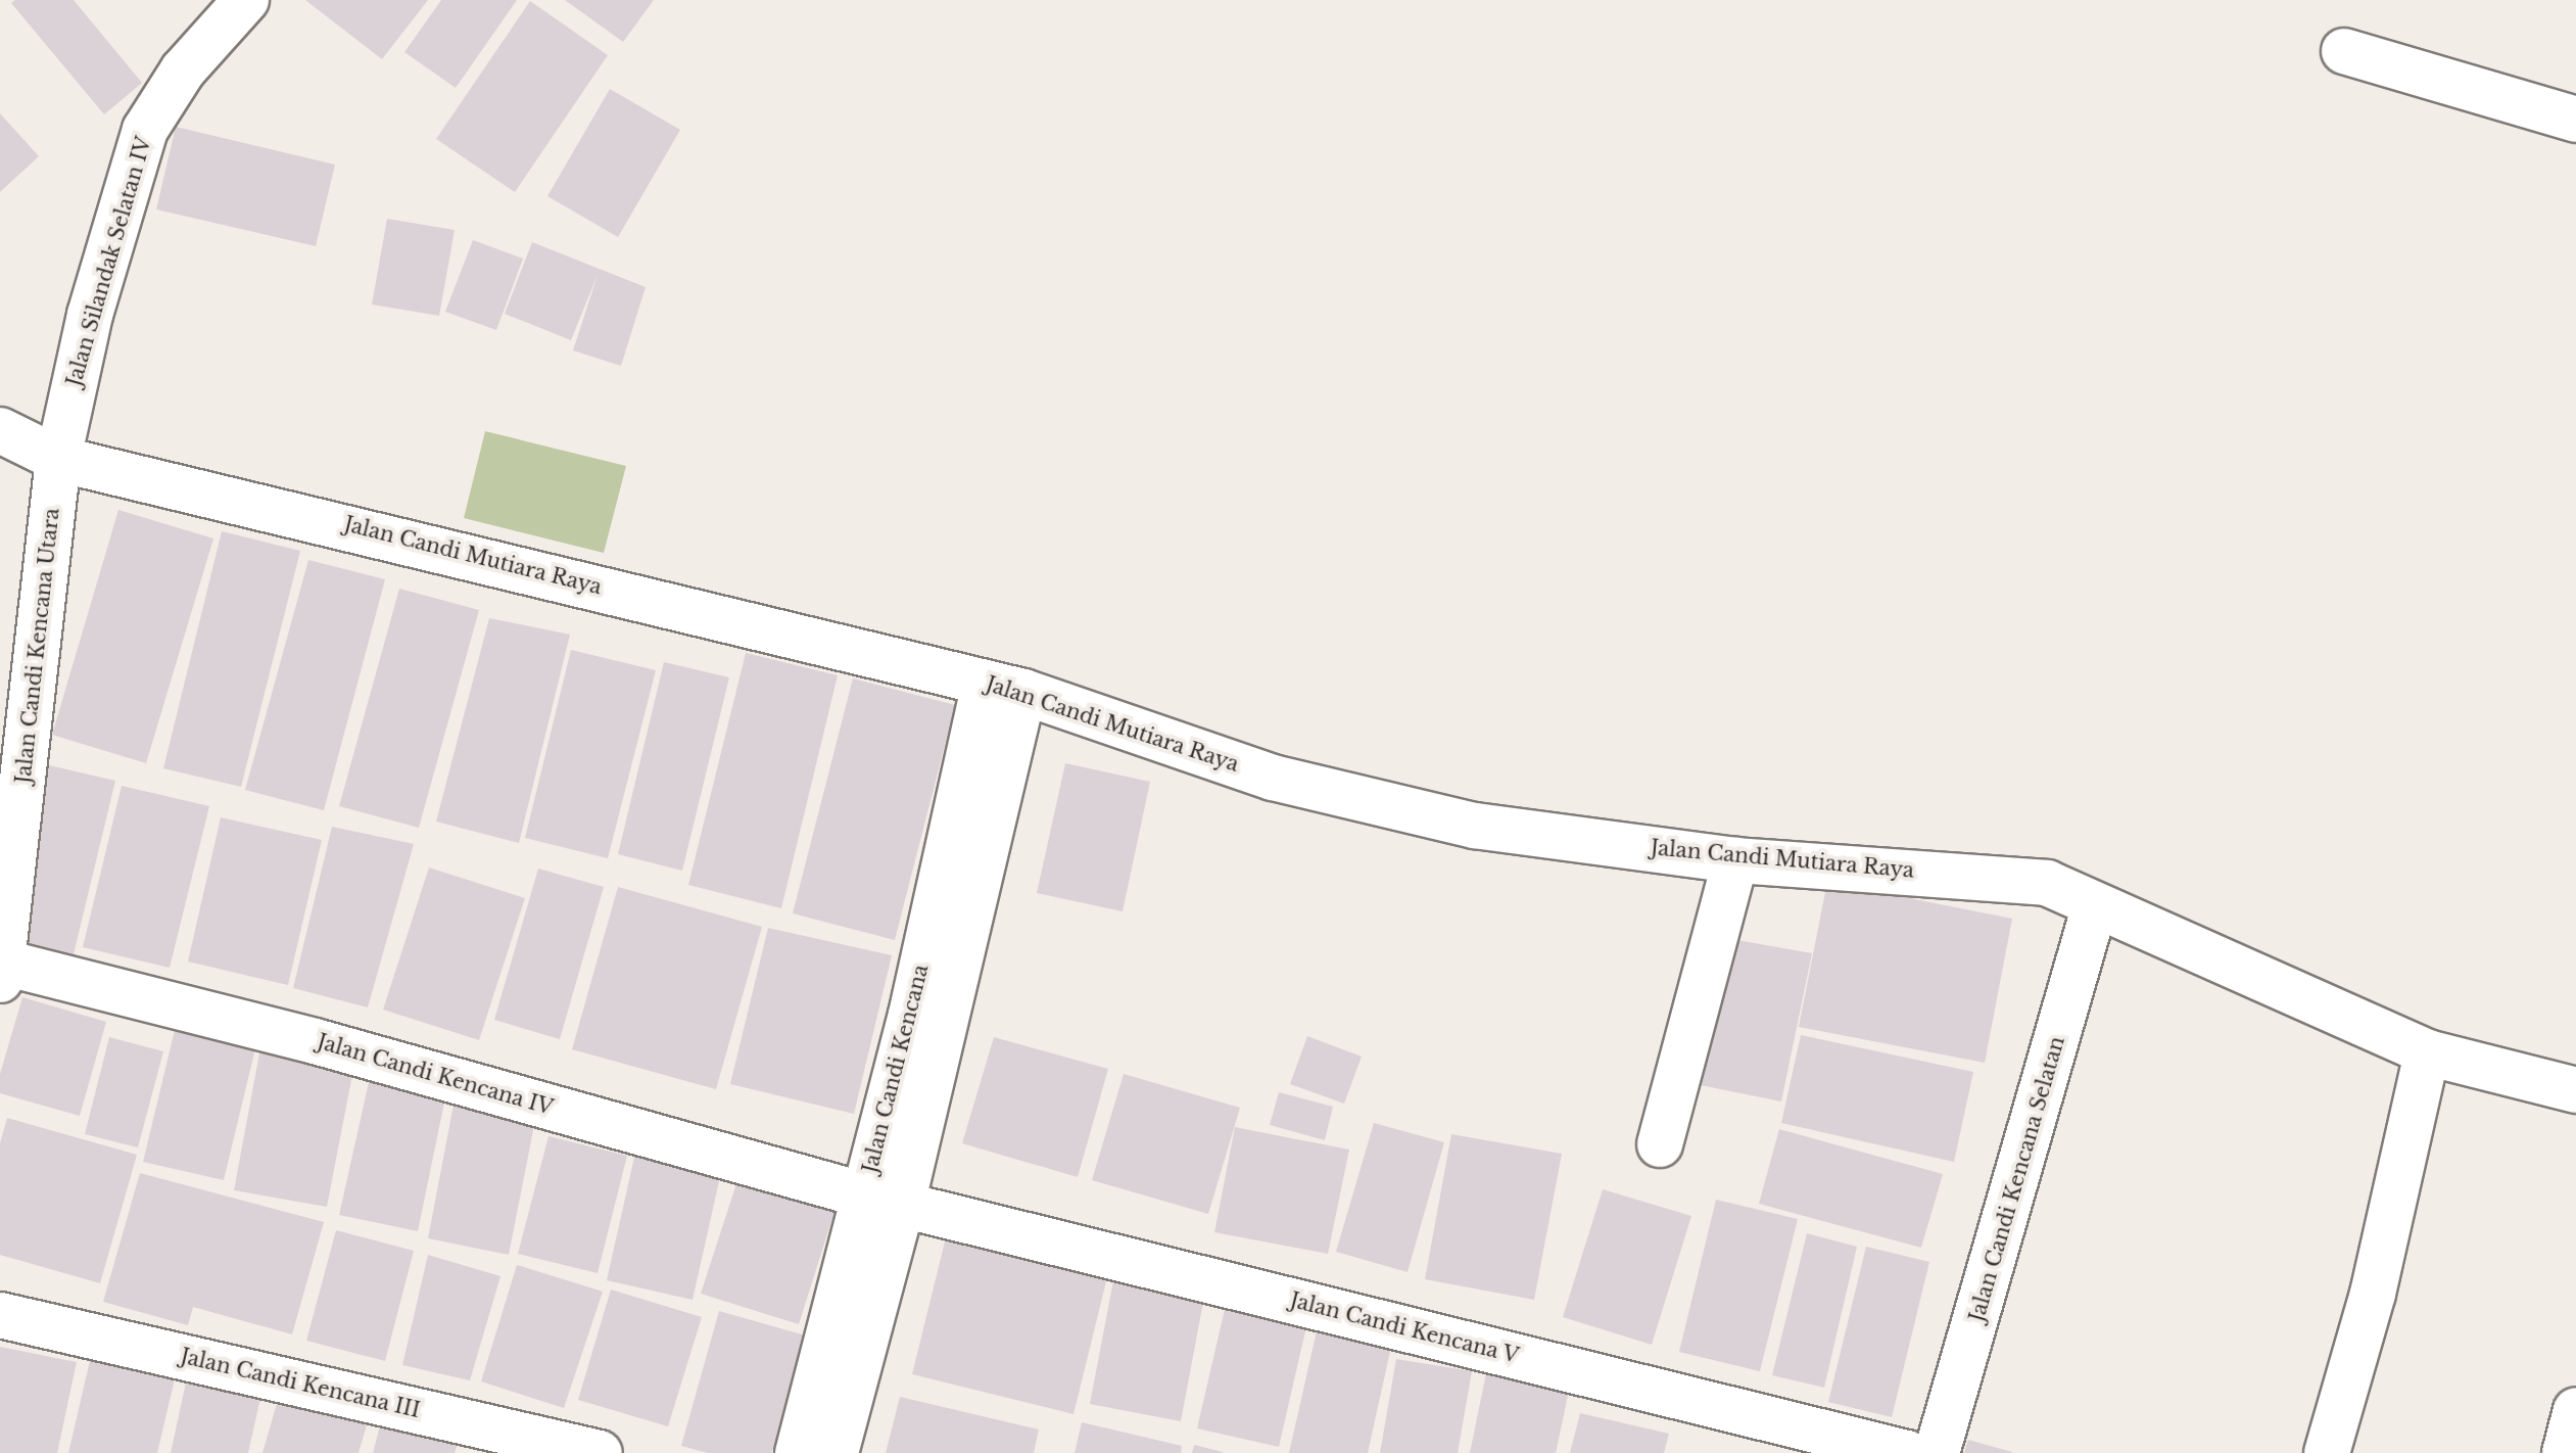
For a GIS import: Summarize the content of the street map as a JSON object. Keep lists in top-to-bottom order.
{
  "streets": {
    "street": [
      "Jalan Silandak Selatan IV",
      "Jalan Candi Mutiara Raya",
      "Jalan Candi Kencana Utara",
      "Jalan Candi Kencana",
      "Jalan Candi Kencana IV",
      "Jalan Candi Kencana Selatan",
      "Jalan Candi Kencana V",
      "Jalan Candi Kencana III"
    ]
  },
  "crossings": [
    ["Jalan Silandak Selatan IV", "Jalan Candi Mutiara Raya"],
    ["Jalan Silandak Selatan IV", "Jalan Candi Kencana Utara"],
    ["Jalan Candi Mutiara Raya", "Jalan Candi Kencana Utara"],
    ["Jalan Candi Mutiara Raya", "Jalan Candi Kencana"],
    ["Jalan Candi Mutiara Raya", "Jalan Candi Kencana Selatan"],
    ["Jalan Candi Kencana Utara", "Jalan Candi Kencana IV"],
    ["Jalan Candi Kencana", "Jalan Candi Kencana IV"],
    ["Jalan Candi Kencana", "Jalan Candi Kencana V"],
    ["Jalan Candi Kencana IV", "Jalan Candi Kencana V"]
  ]
}
